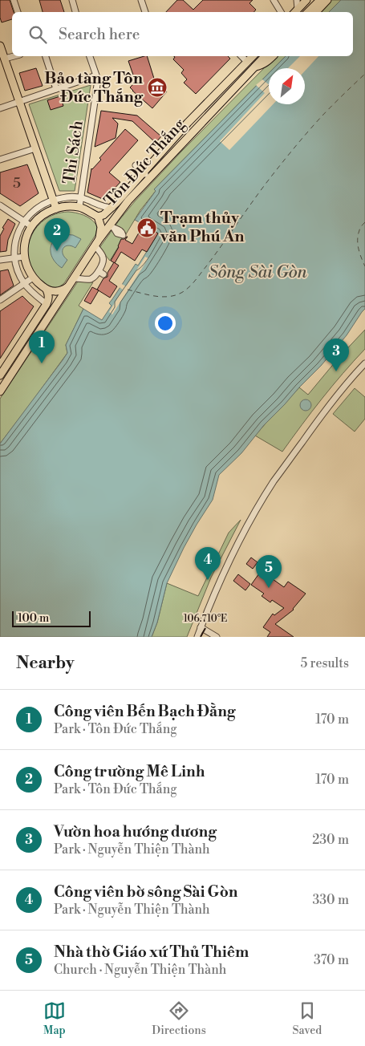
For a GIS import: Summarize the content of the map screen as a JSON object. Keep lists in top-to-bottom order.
{
  "streets": {
    "main road": ["Tôn Đức Thắng"],
    "street": ["Thi Sách"]
  },
  "crossings": [
    ["Thi Sách", "Tôn Đức Thắng"]
  ],
  "water": ["Sông Sài Gòn"],
  "places": {
    "museum": ["Bảo tàng Tôn Đức Thắng"],
    "public building": ["Trạm thủy văn Phú An"]
  },
  "house_numbers": ["5"],
  "scale_bar": "100 m",
  "north": "top right",
  "page": {
    "search": "Search here",
    "pins": [
      "2",
      "1",
      "3",
      "4",
      "5"
    ],
    "scale": "100 m",
    "heading": ["Nearby", "5 results"],
    "list": [
      {
        "mark": "1",
        "name": "Công viên Bến Bạch Đằng",
        "note": "Park · Tôn Ðức Thắng",
        "value": "170 m"
      },
      {
        "mark": "2",
        "name": "Công trường Mê Linh",
        "note": "Park · Tôn Đức Thắng",
        "value": "170 m"
      },
      {
        "mark": "3",
        "name": "Vườn hoa hướng dương",
        "note": "Park · Nguyễn Thiện Thành",
        "value": "230 m"
      },
      {
        "mark": "4",
        "name": "Công viên bờ sông Sài Gòn",
        "note": "Park · Nguyễn Thiện Thành",
        "value": "330 m"
      },
      {
        "mark": "5",
        "name": "Nhà thờ Giáo xứ Thủ Thiêm",
        "note": "Church · Nguyễn Thiện Thành",
        "value": "370 m"
      }
    ],
    "nav": ["Map", "Directions", "Saved"]
  },
  "coordinates": ["106.710°E"]
}
